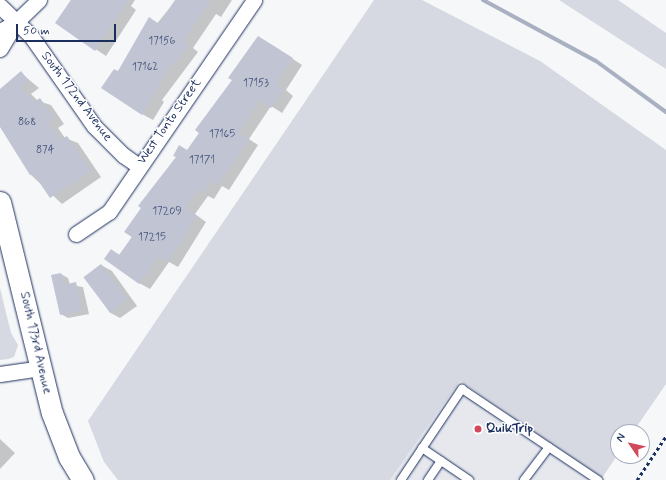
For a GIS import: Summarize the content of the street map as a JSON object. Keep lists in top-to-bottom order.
{
  "streets": {
    "street": ["South 172nd Avenue", "West Tonto Street", "South 173rd Avenue"]
  },
  "crossings": [
    ["South 172nd Avenue", "West Tonto Street"]
  ],
  "places": ["QuikTrip"],
  "house_numbers": [
    "17156",
    "17162",
    "17153",
    "868",
    "17165",
    "874",
    "17171",
    "17209",
    "17215"
  ],
  "scale_bar": "50 m",
  "north": "top left"
}
